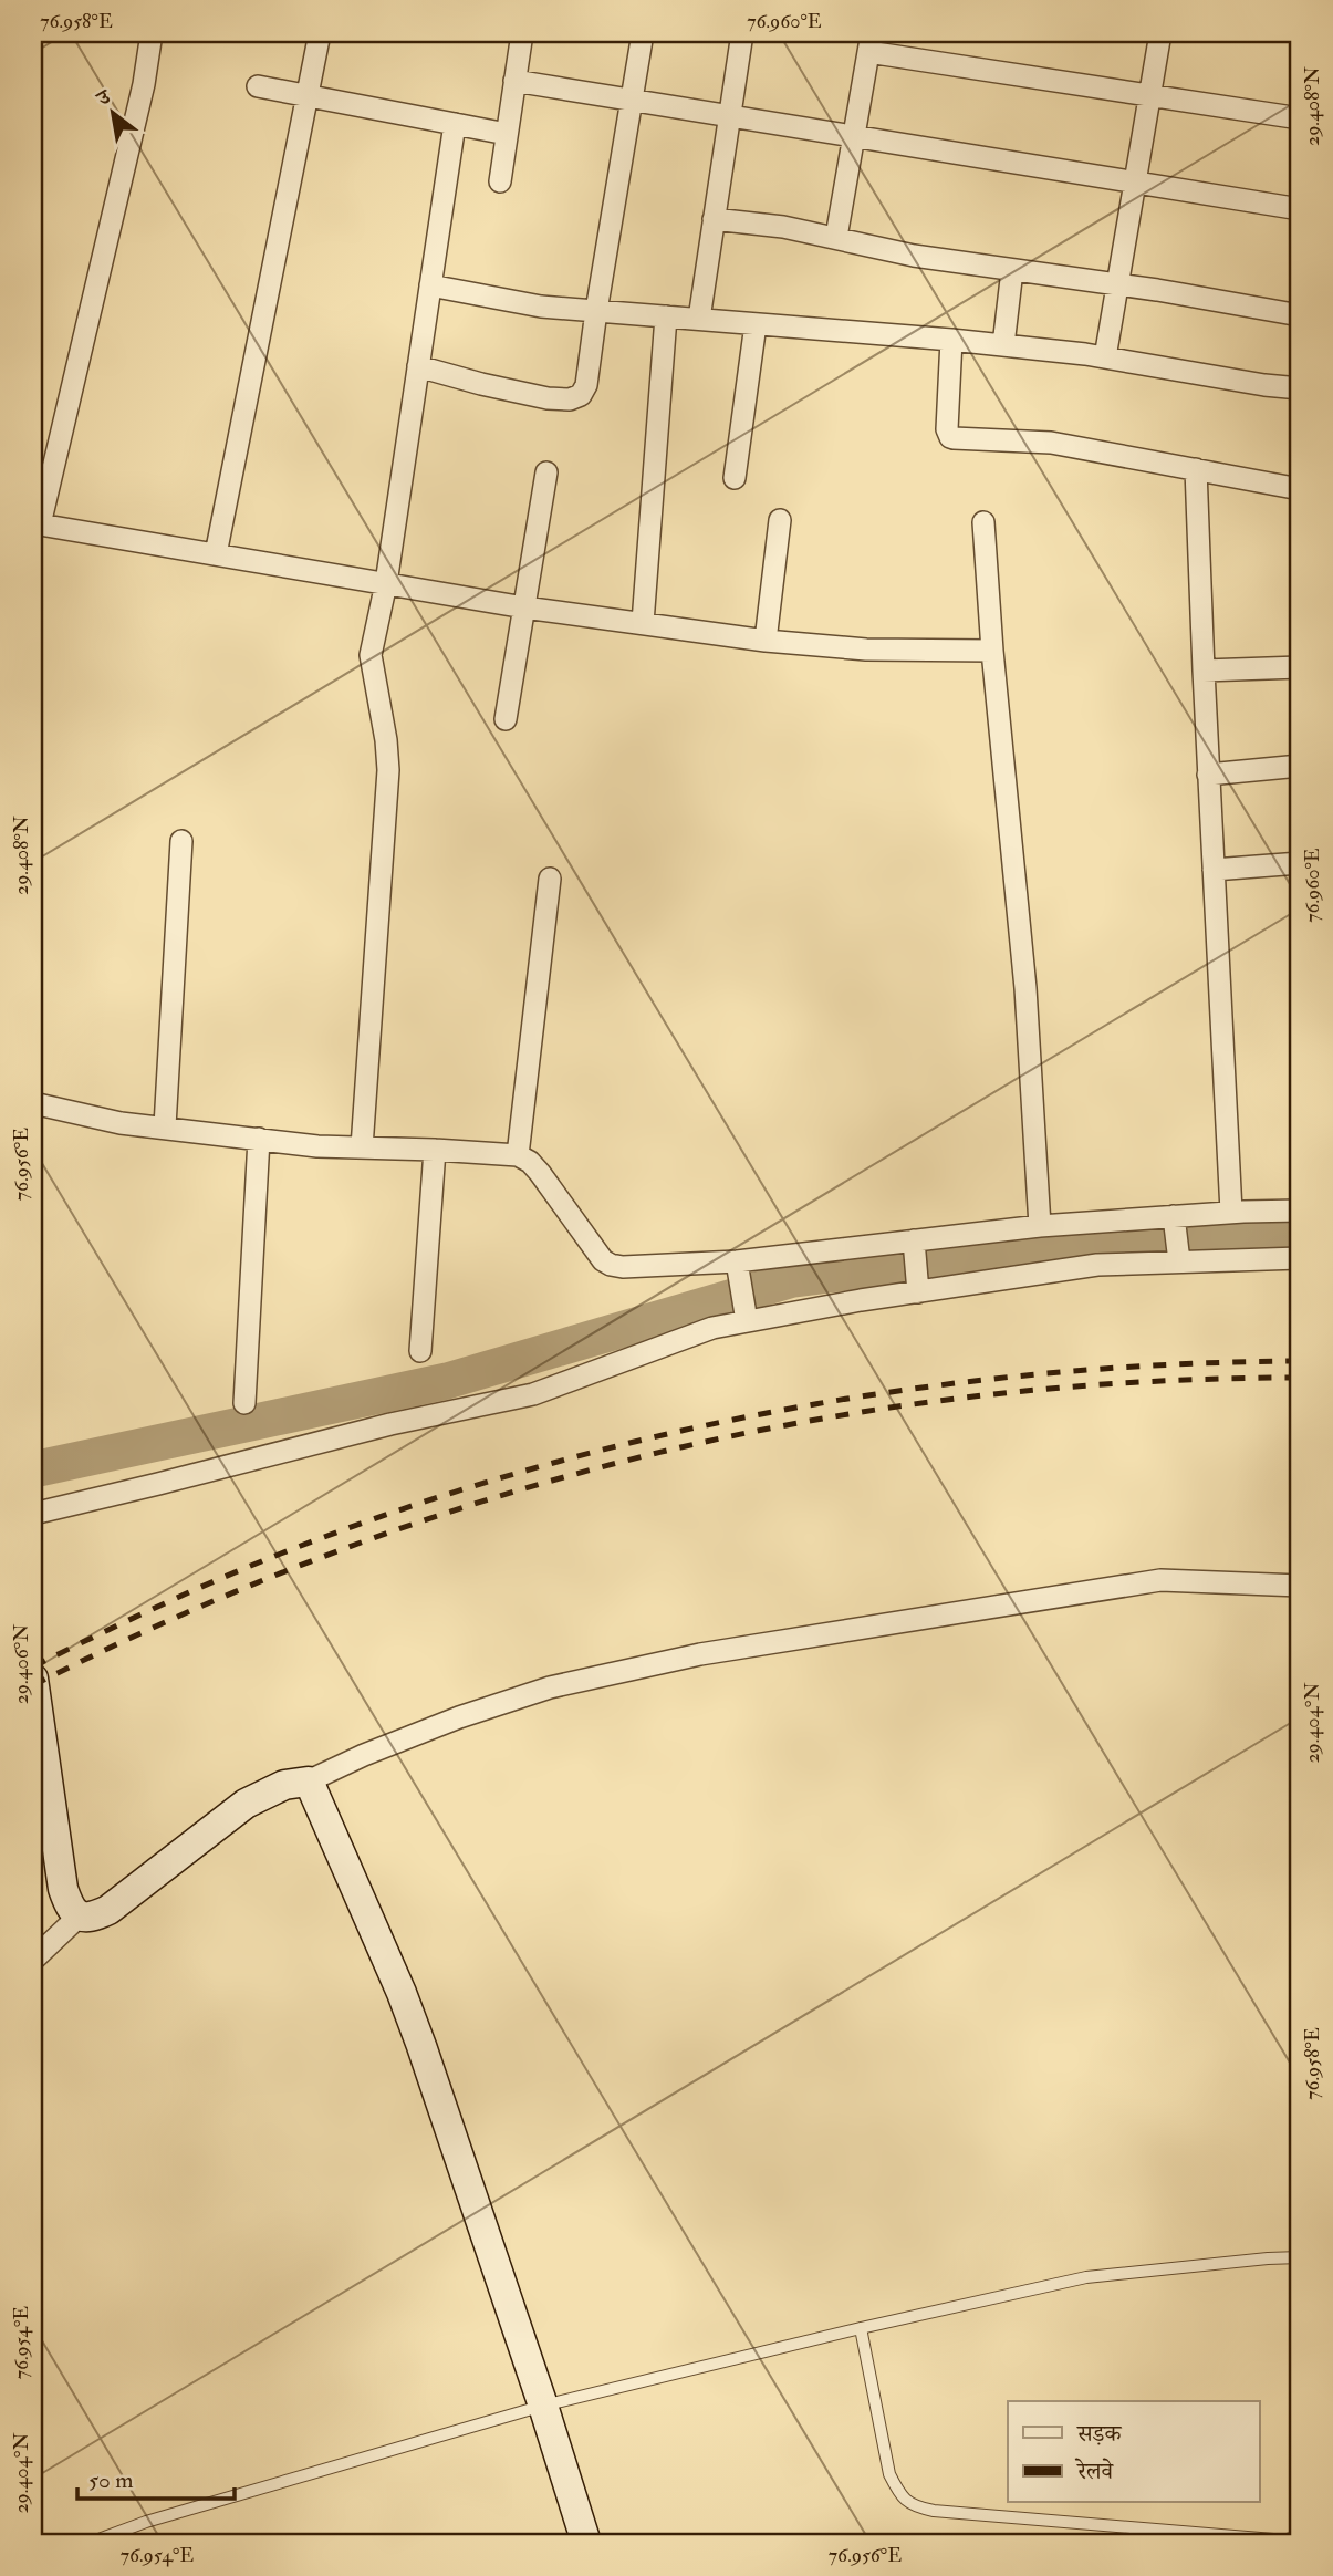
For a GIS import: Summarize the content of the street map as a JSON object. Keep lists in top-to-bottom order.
{
  "legend": ["सड़क", "रेलवे"],
  "scale_bar": "50 m",
  "north": "top left",
  "coordinates": [
    "76.958°E",
    "76.960°E",
    "29.408°N",
    "76.956°E",
    "29.406°N",
    "29.404°N",
    "76.954°E"
  ]
}
